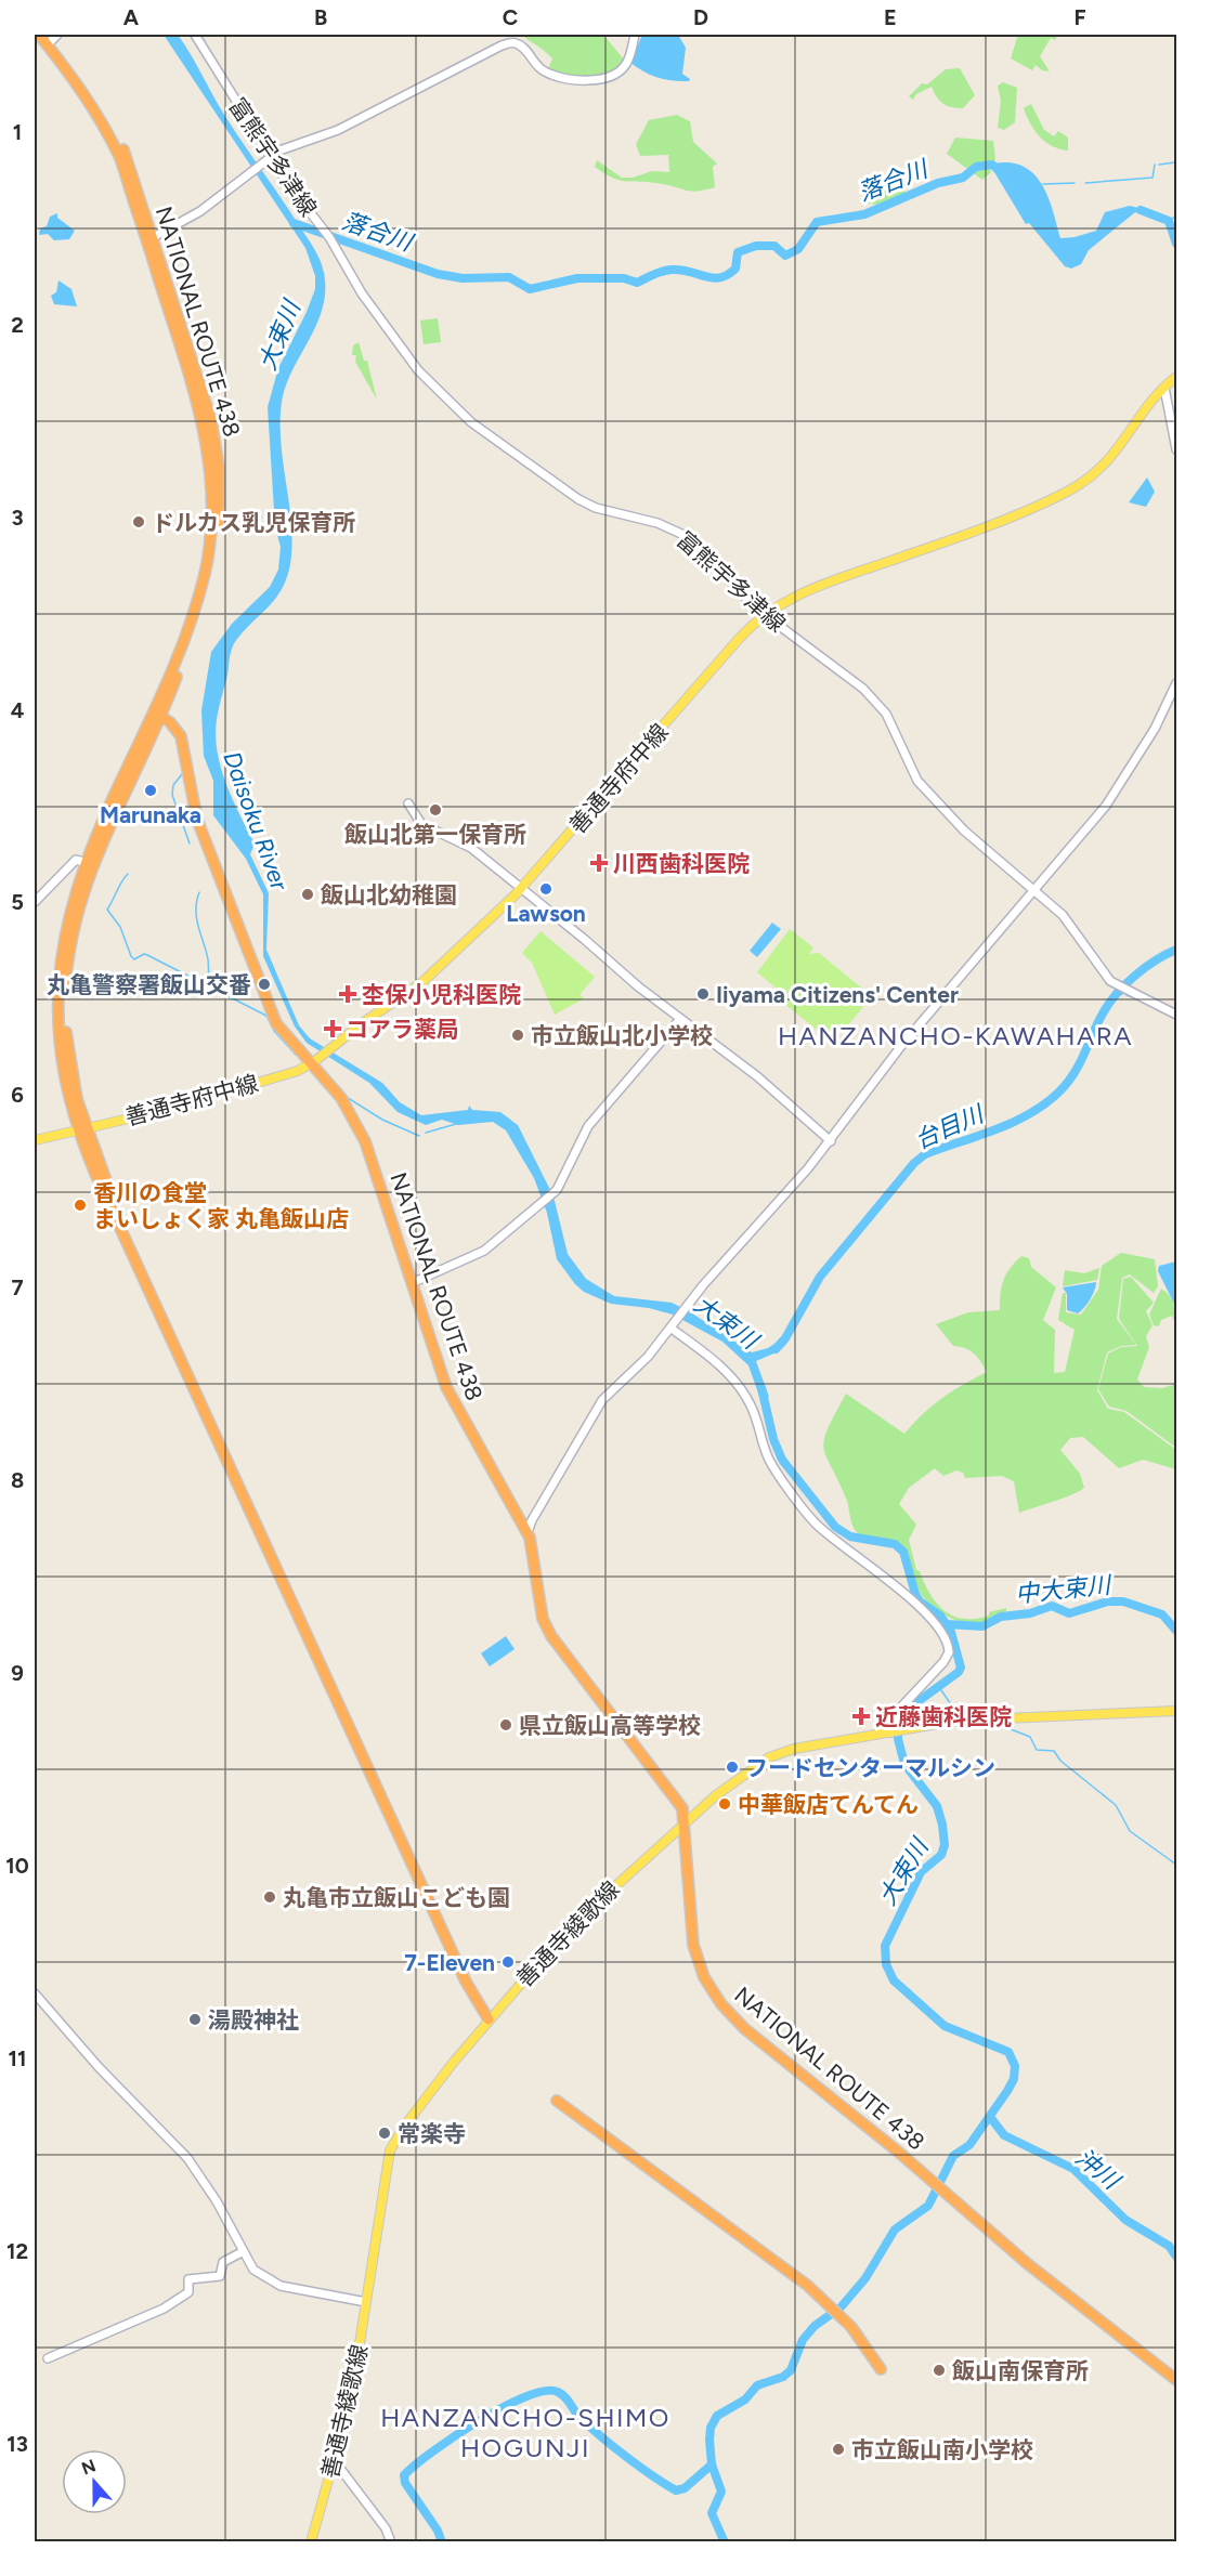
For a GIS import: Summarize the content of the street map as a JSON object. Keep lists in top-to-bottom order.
{
  "streets": {
    "highway": ["NATIONAL ROUTE 438"],
    "main road": ["善通寺府中線", "善通寺綾歌線"],
    "street": ["富熊宇多津線"]
  },
  "crossings": [
    ["富熊宇多津線", "善通寺府中線"],
    ["NATIONAL ROUTE 438", "善通寺府中線"],
    ["NATIONAL ROUTE 438", "善通寺綾歌線"]
  ],
  "districts": ["HANZANCHO-KAWAHARA", "HANZANCHO-SHIMO HOGUNJI"],
  "water": [
    "落合川",
    "大束川",
    "Daisoku River",
    "台目川",
    "中大束川",
    "沖川"
  ],
  "places": {
    "other": [
      "ドルカス乳児保育所",
      "Marunaka",
      "飯山北第一保育所",
      "Lawson",
      "飯山北幼稚園",
      "丸亀警察署飯山交番",
      "Iiyama Citizens' Center",
      "市立飯山北小学校",
      "香川の食堂 まいしょく家 丸亀飯山店",
      "県立飯山高等学校",
      "フードセンターマルシン",
      "中華飯店てんてん",
      "丸亀市立飯山こども園",
      "7-Eleven",
      "湯殿神社",
      "常楽寺",
      "飯山南保育所",
      "市立飯山南小学校"
    ],
    "health": [
      "川西歯科医院",
      "杢保小児科医院",
      "コアラ薬局",
      "近藤歯科医院"
    ]
  },
  "north": "top",
  "grid": {
    "columns": [
      "A",
      "B",
      "C",
      "D",
      "E",
      "F"
    ],
    "rows": [
      "1",
      "2",
      "3",
      "4",
      "5",
      "6",
      "7",
      "8",
      "9",
      "10",
      "11",
      "12",
      "13"
    ]
  }
}
